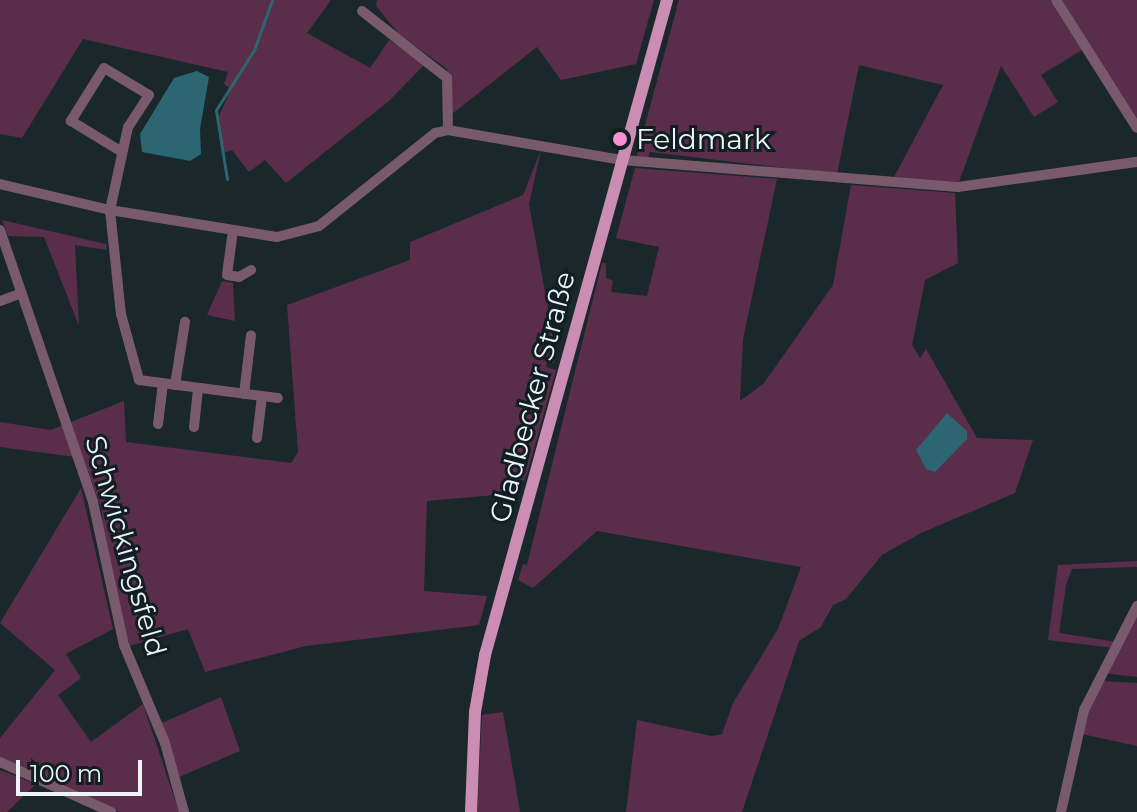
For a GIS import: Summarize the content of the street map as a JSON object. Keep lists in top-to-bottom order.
{
  "streets": {
    "main road": ["Gladbecker Straße"],
    "street": ["Schwickingsfeld"]
  },
  "places": ["Feldmark"],
  "scale_bar": "100 m"
}
